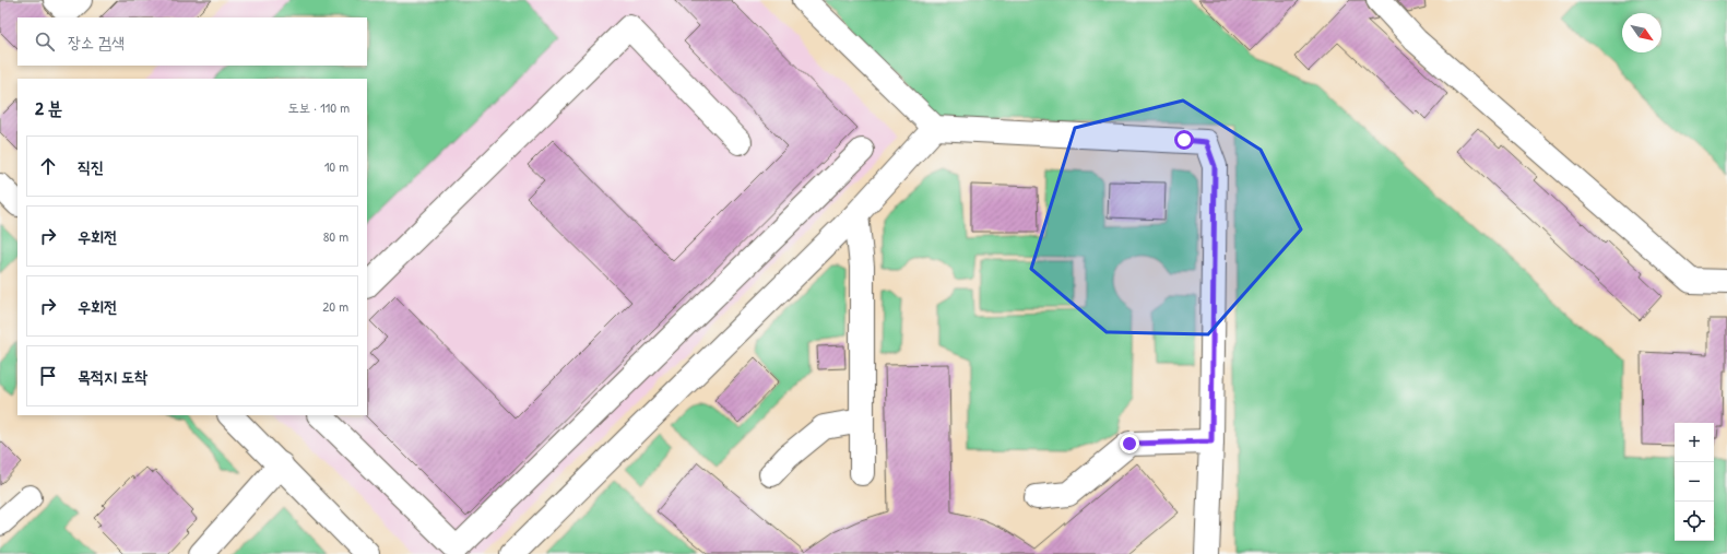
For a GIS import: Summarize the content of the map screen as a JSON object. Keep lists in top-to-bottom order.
{
  "north": "bottom right",
  "page": {
    "search": "장소 검색",
    "heading": ["2 분", "도보 · 110 m"],
    "list": [
      ["직진", "10 m"],
      ["우회전", "80 m"],
      ["우회전", "20 m"],
      "목적지 도착"
    ],
    "map_buttons": ["+", "−"]
  }
}
